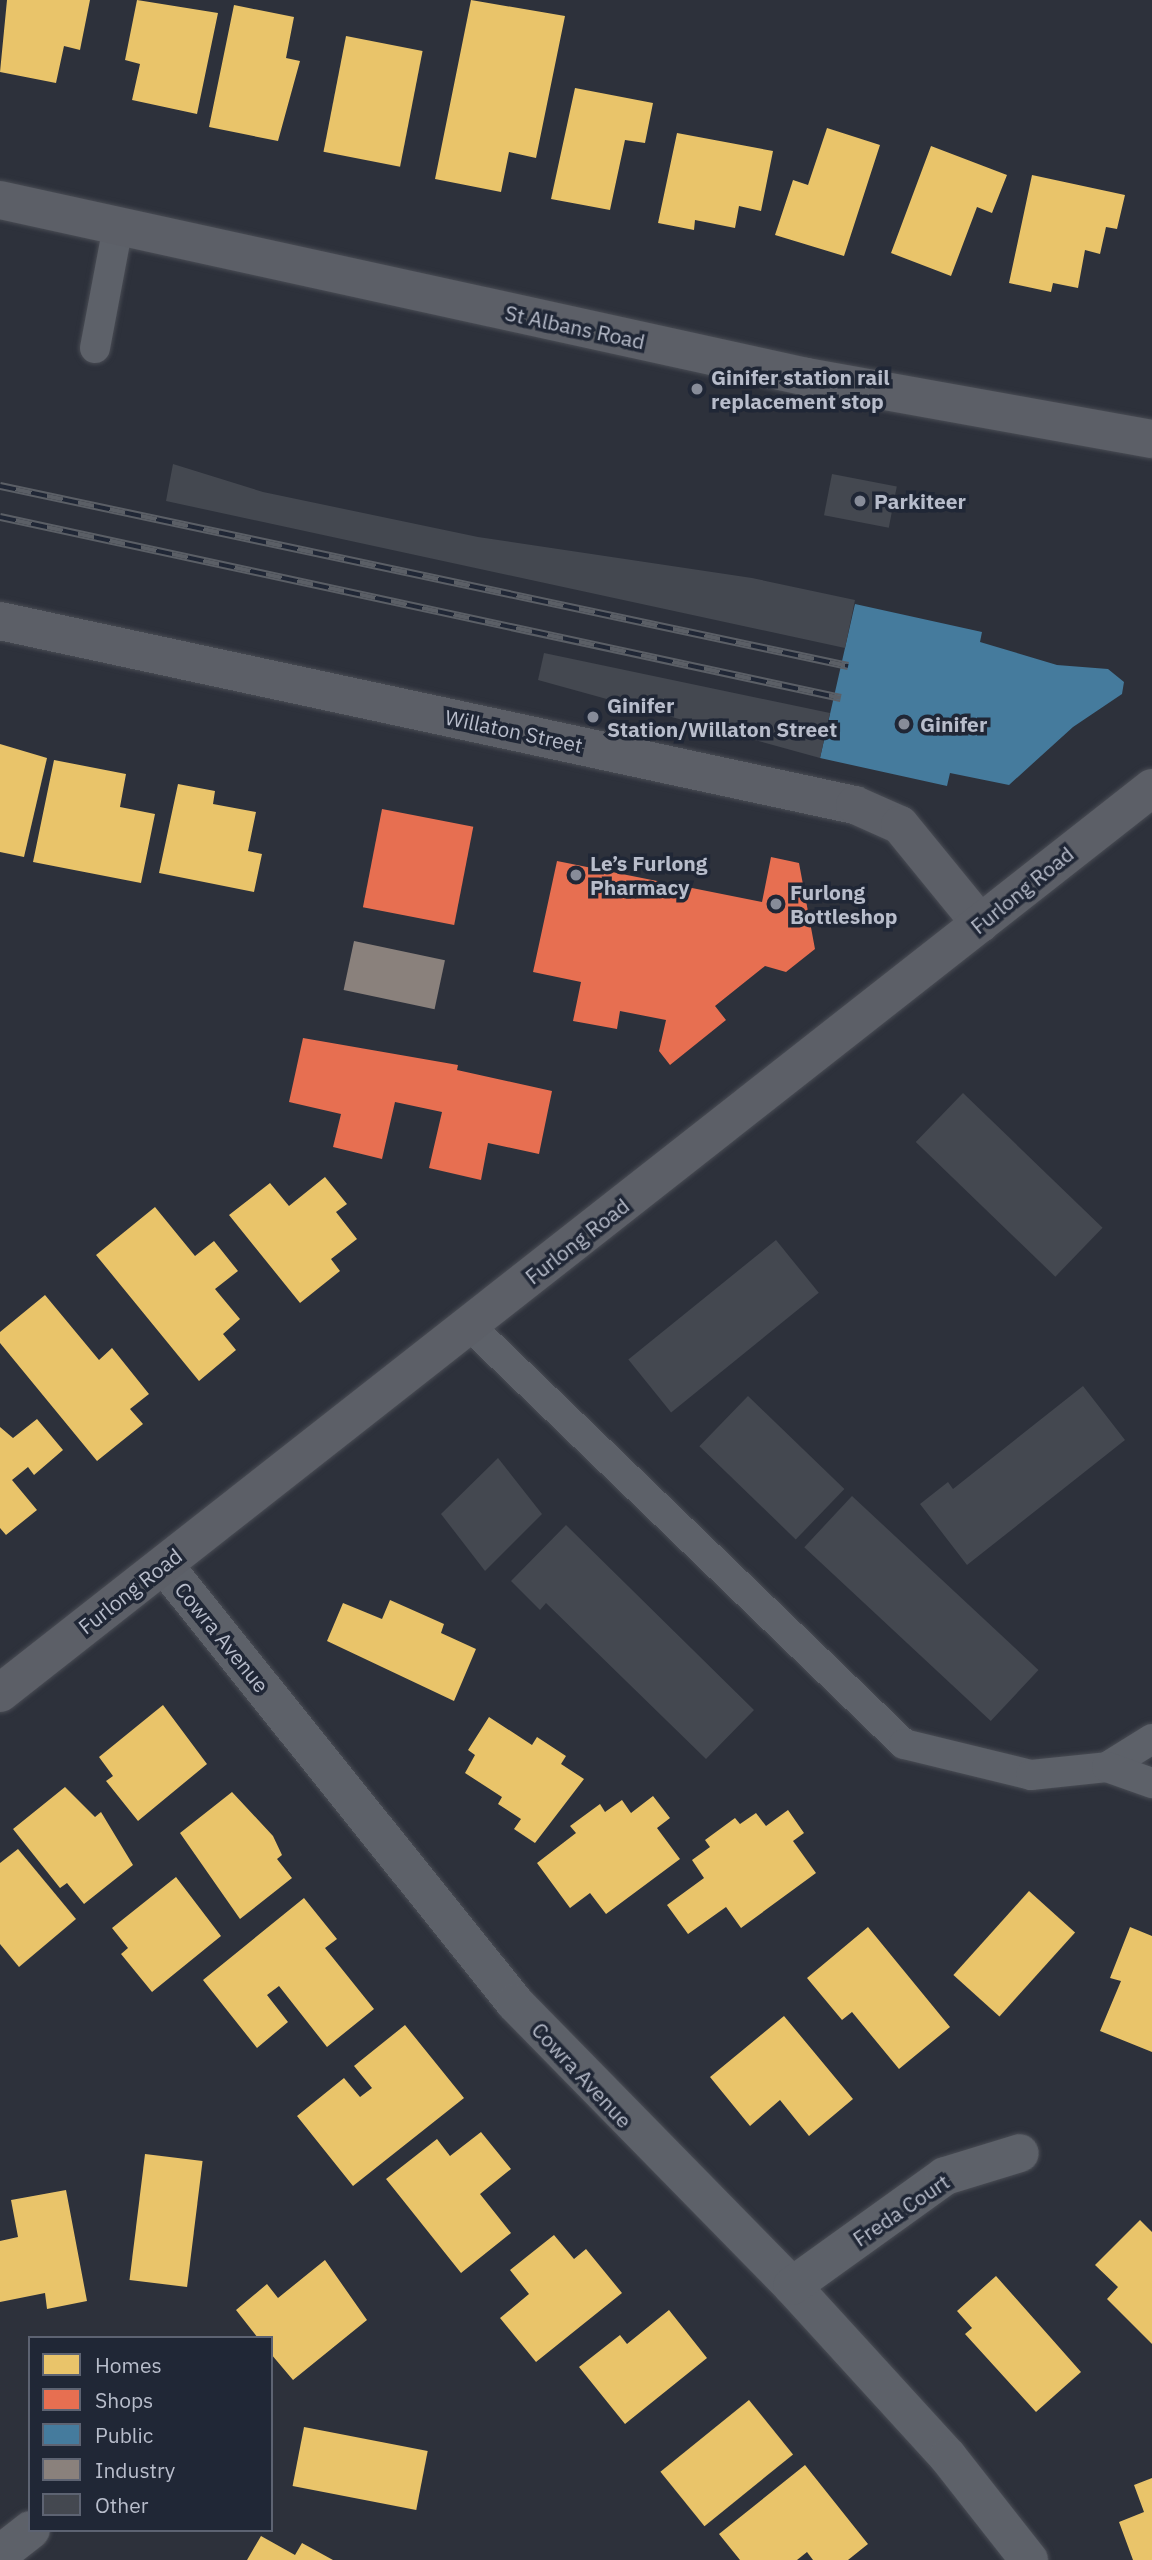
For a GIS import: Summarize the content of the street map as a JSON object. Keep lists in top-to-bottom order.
{
  "streets": {
    "main road": ["St Albans Road", "Willaton Street", "Furlong Road"],
    "street": ["Cowra Avenue", "Freda Court"]
  },
  "crossings": [
    ["Willaton Street", "Furlong Road"],
    ["Furlong Road", "Cowra Avenue"],
    ["Cowra Avenue", "Freda Court"]
  ],
  "places": [
    "Ginifer station rail replacement stop",
    "Parkiteer",
    "Ginifer Station/Willaton Street",
    "Ginifer",
    "Le’s Furlong Pharmacy",
    "Furlong Bottleshop"
  ],
  "legend": [
    "Homes",
    "Shops",
    "Public",
    "Industry",
    "Other"
  ]
}
